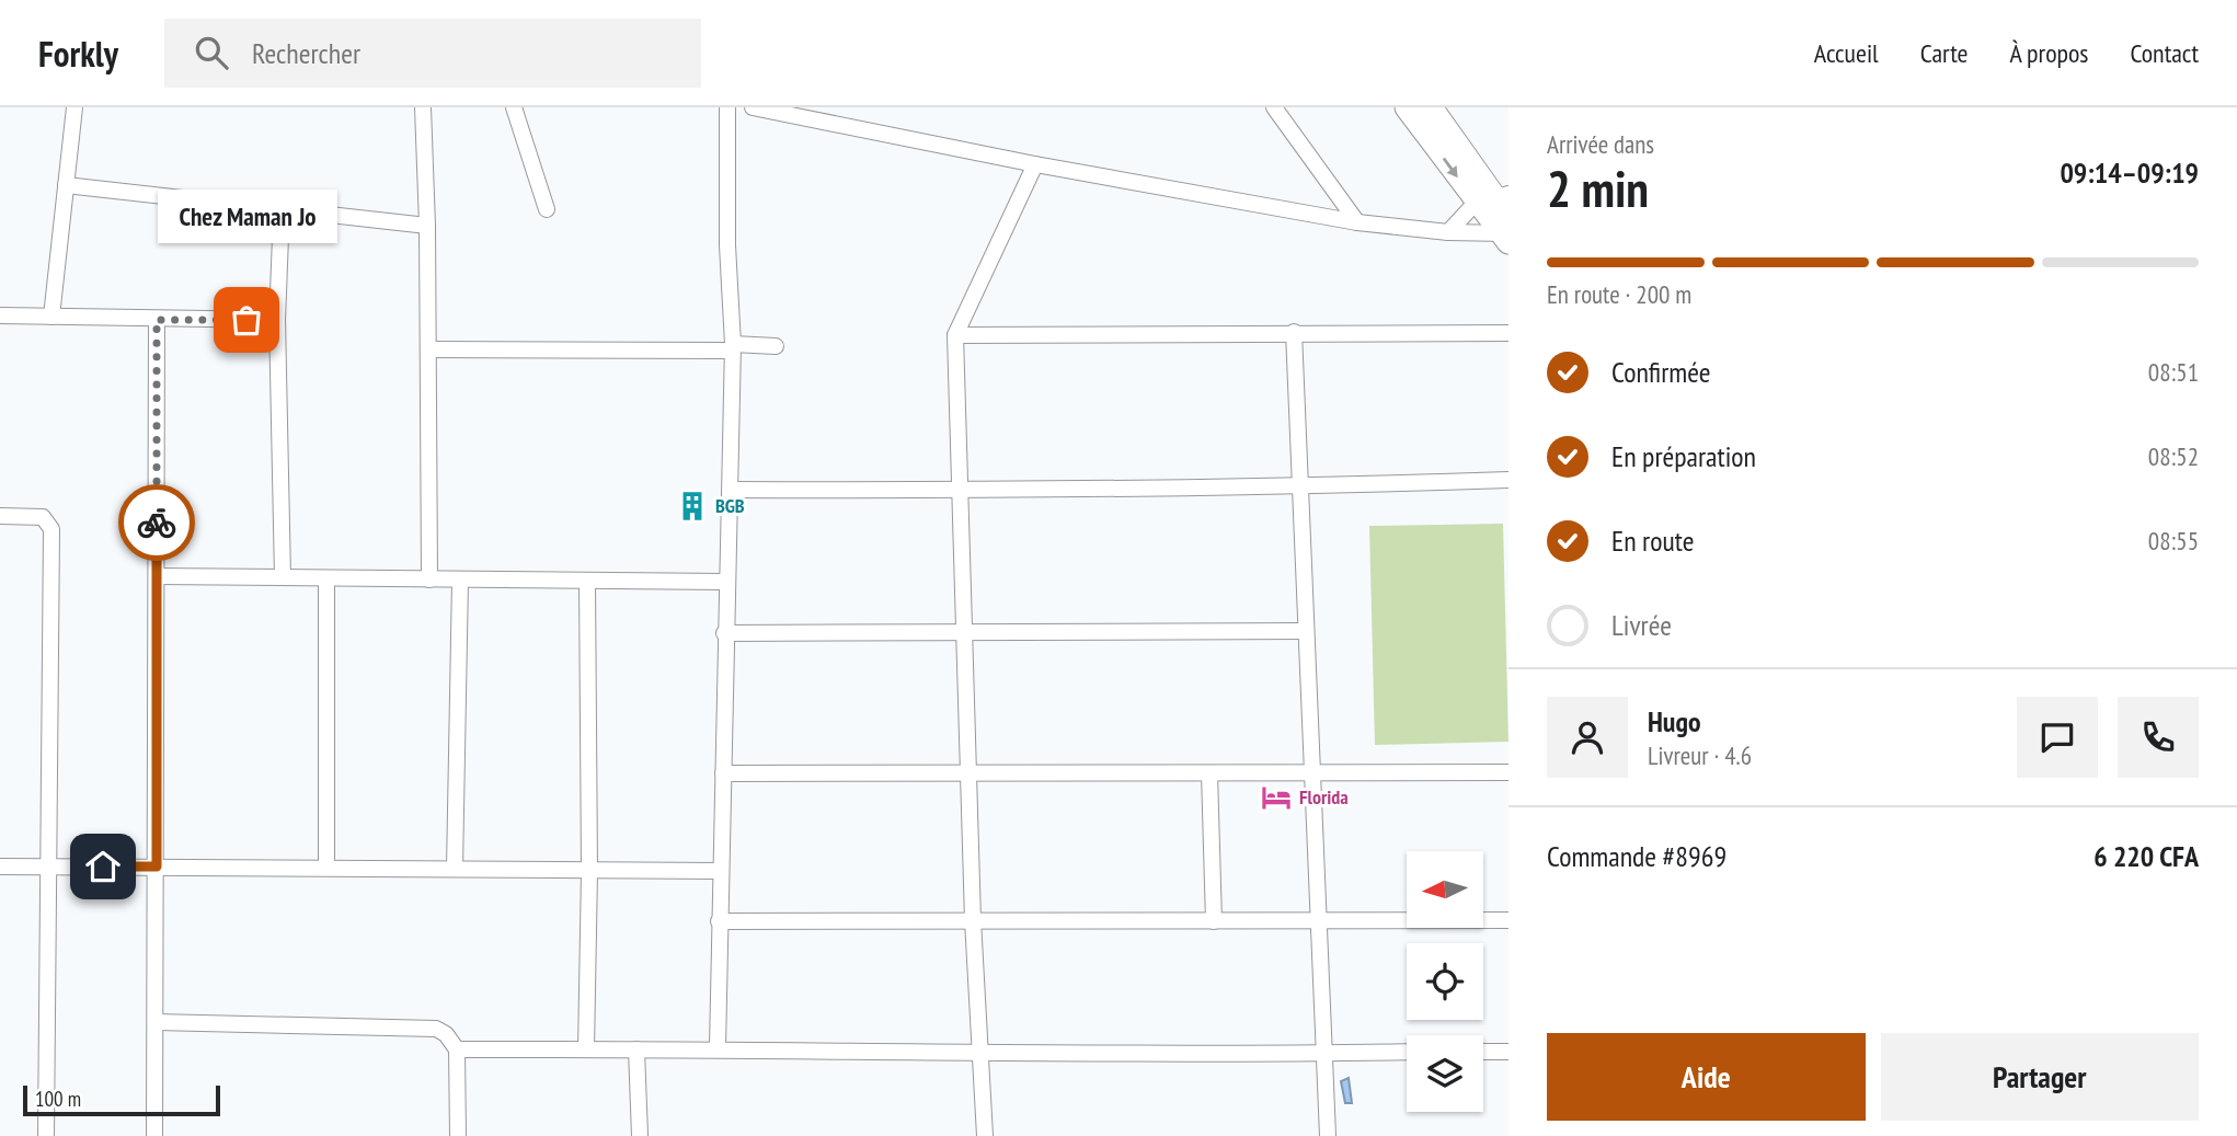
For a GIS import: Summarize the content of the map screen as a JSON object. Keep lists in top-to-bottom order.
{
  "places": {
    "other": ["Chez Maman Jo"],
    "building": ["BGB"],
    "hotel": ["Florida"]
  },
  "scale_bar": "100 m",
  "north": "left",
  "page": {
    "header": "Forkly",
    "search": "Rechercher",
    "nav": [
      "Accueil",
      "Carte",
      "À propos",
      "Contact"
    ],
    "heading": ["2 min", "Arrivée dans", "09:14–09:19"],
    "panel": [
      "Hugo",
      "Livreur · 4.6",
      "Commande #8969",
      "6 220 CFA"
    ],
    "bubble": "Chez Maman Jo",
    "bar": "En route · 200 m",
    "list": [
      ["Confirmée", "08:51"],
      ["En préparation", "08:52"],
      ["En route", "08:55"],
      "Livrée"
    ],
    "buttons": ["Aide", "Partager"],
    "scale": "100 m"
  }
}
